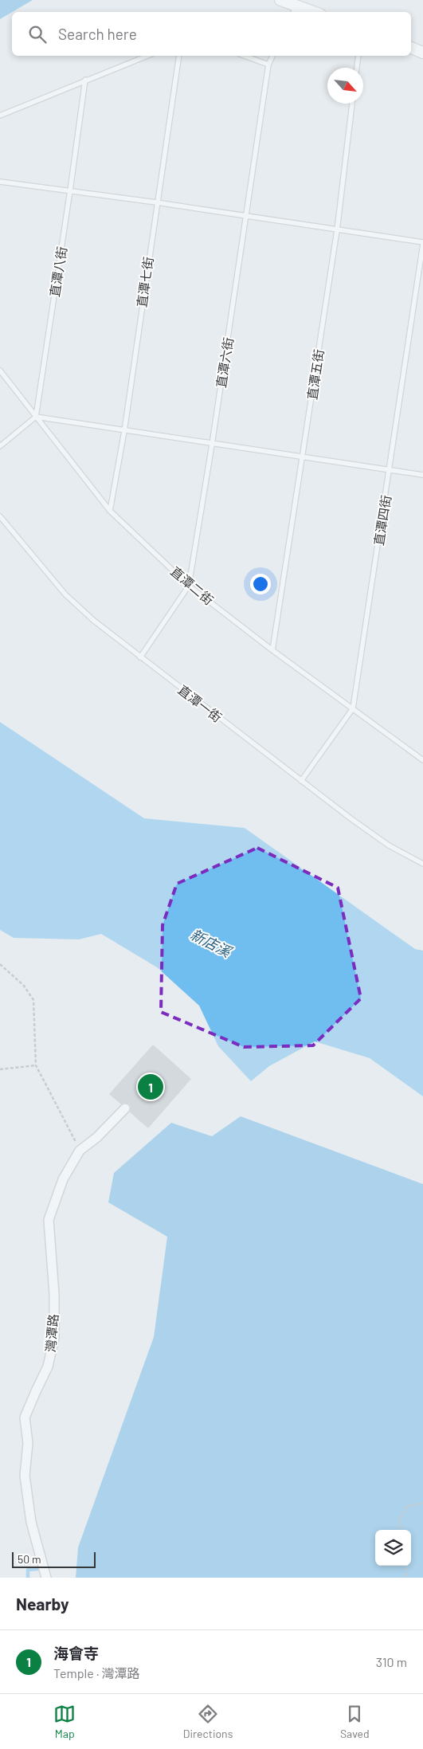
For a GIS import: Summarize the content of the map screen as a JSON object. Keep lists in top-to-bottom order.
{
  "streets": {
    "street": ["灣潭路"],
    "lane": [
      "直潭八街",
      "直潭七街",
      "直潭六街",
      "直潭五街",
      "直潭四街",
      "直潭二街",
      "直潭一街"
    ]
  },
  "crossings": [
    ["直潭八街", "直潭二街"],
    ["直潭七街", "直潭二街"],
    ["直潭六街", "直潭二街"],
    ["直潭六街", "直潭一街"],
    ["直潭五街", "直潭二街"],
    ["直潭四街", "直潭二街"],
    ["直潭四街", "直潭一街"]
  ],
  "water": ["新店溪"],
  "scale_bar": "50 m",
  "north": "bottom right",
  "page": {
    "search": "Search here",
    "pins": "1",
    "scale": "50 m",
    "heading": "Nearby",
    "list": [
      {
        "mark": "1",
        "name": "海會寺",
        "note": "Temple · 灣潭路",
        "value": "310 m"
      }
    ],
    "nav": ["Map", "Directions", "Saved"]
  }
}
